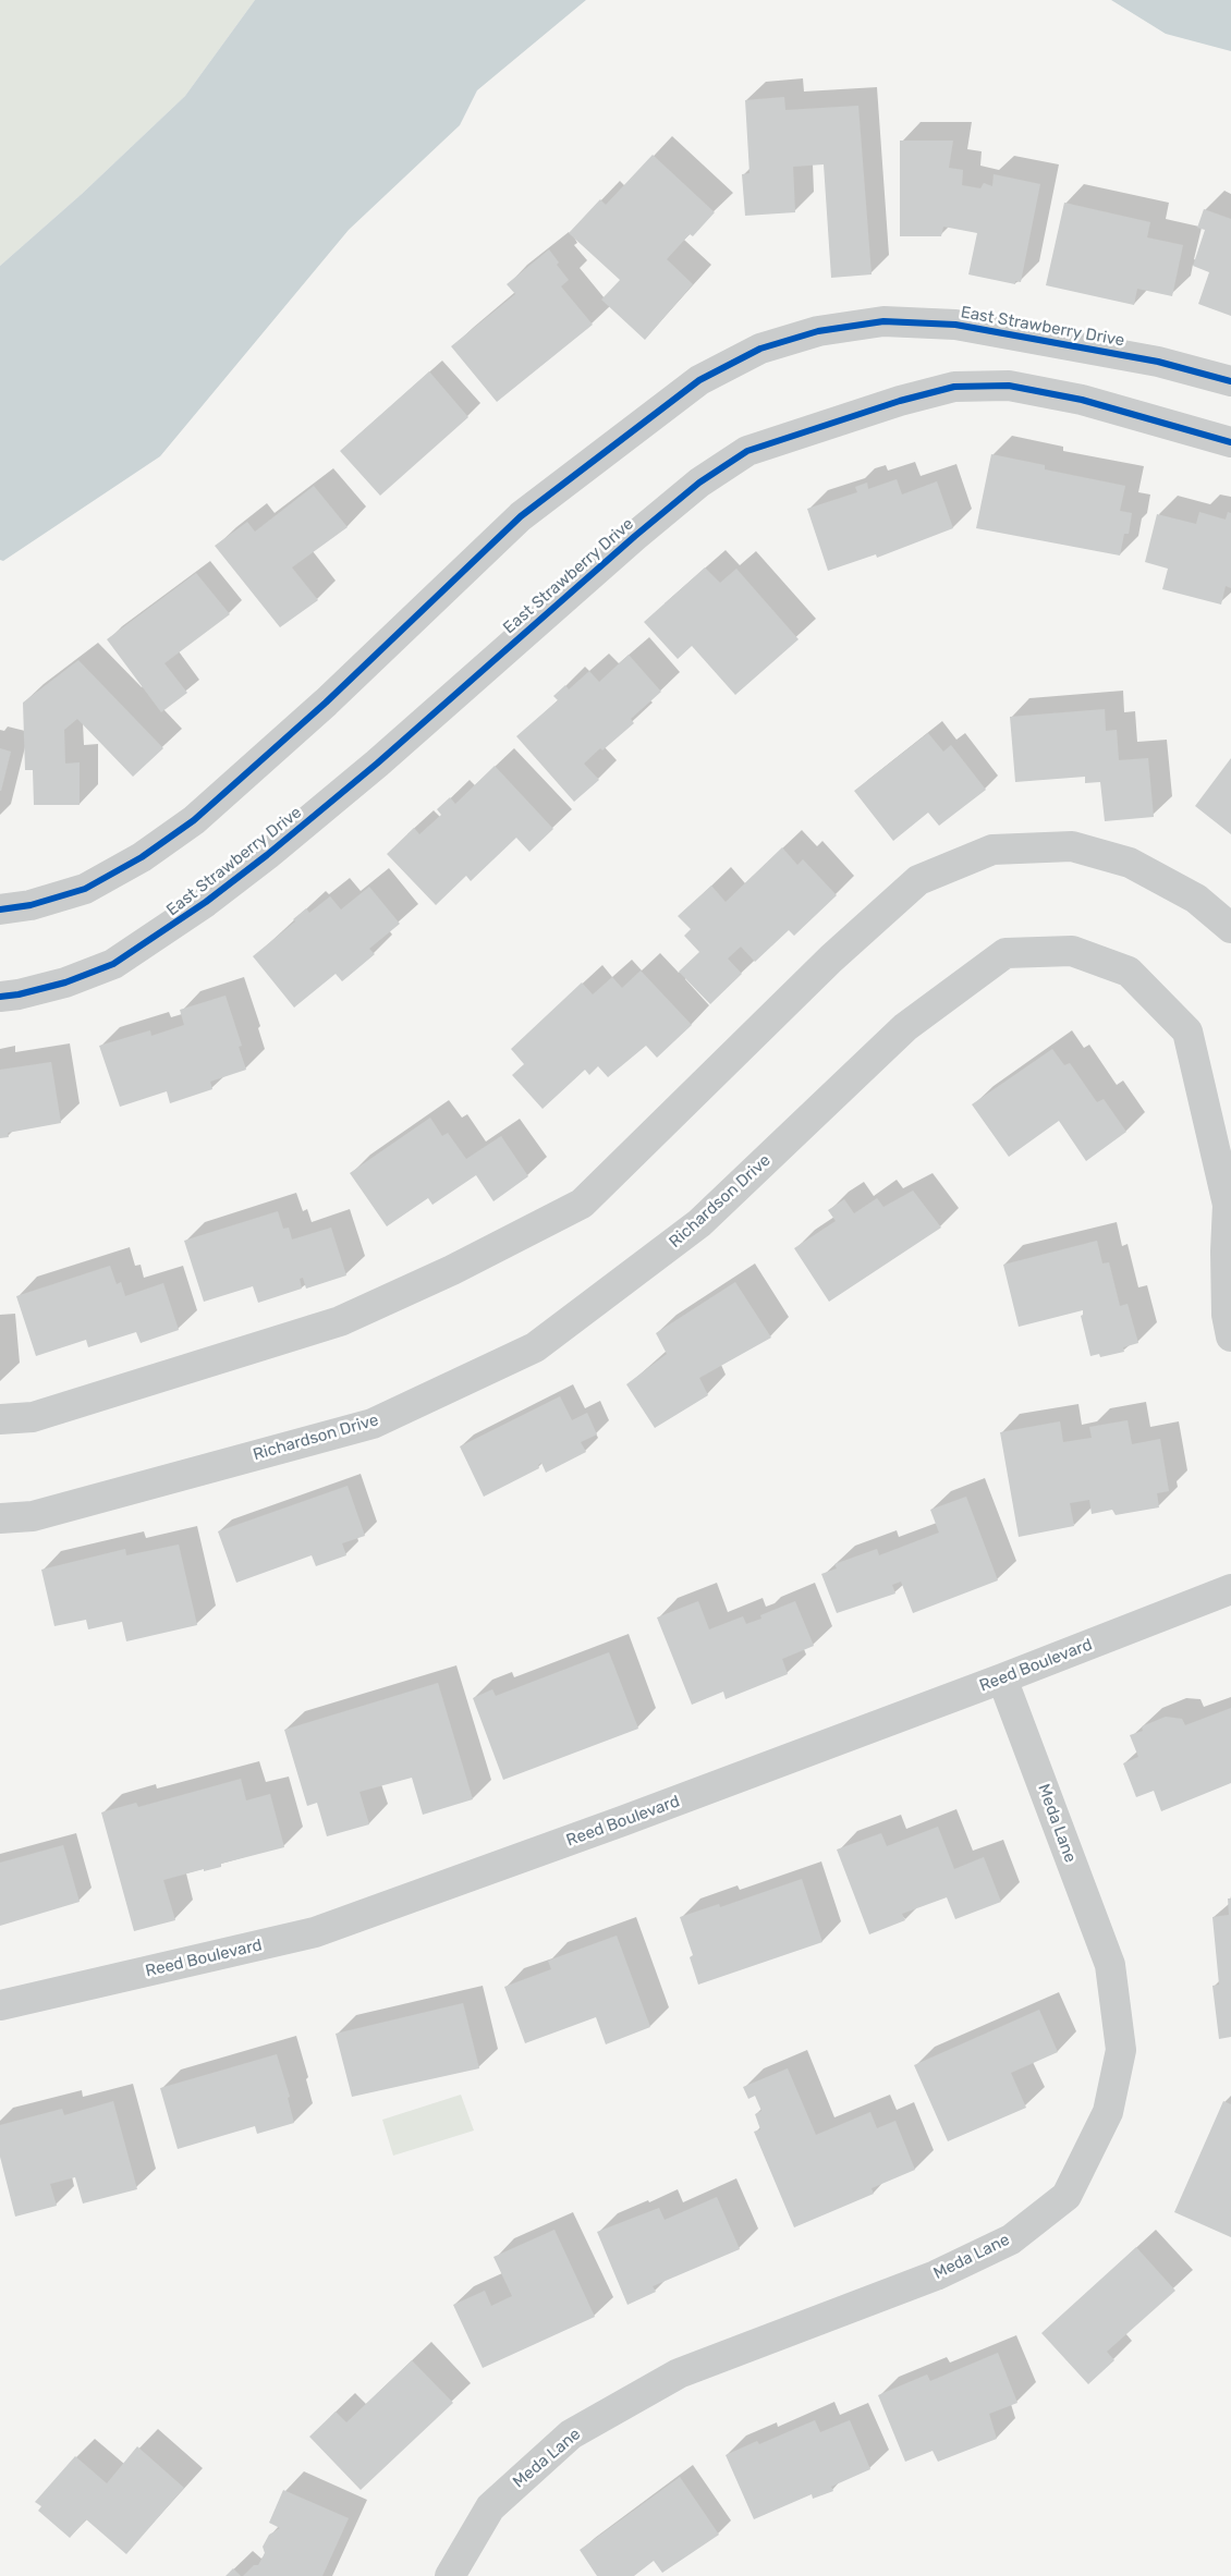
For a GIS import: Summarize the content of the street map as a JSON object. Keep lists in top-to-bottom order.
{
  "streets": {
    "street": [
      "East Strawberry Drive",
      "Richardson Drive",
      "Reed Boulevard",
      "Meda Lane"
    ]
  },
  "crossings": [
    ["Reed Boulevard", "Meda Lane"]
  ]
}
